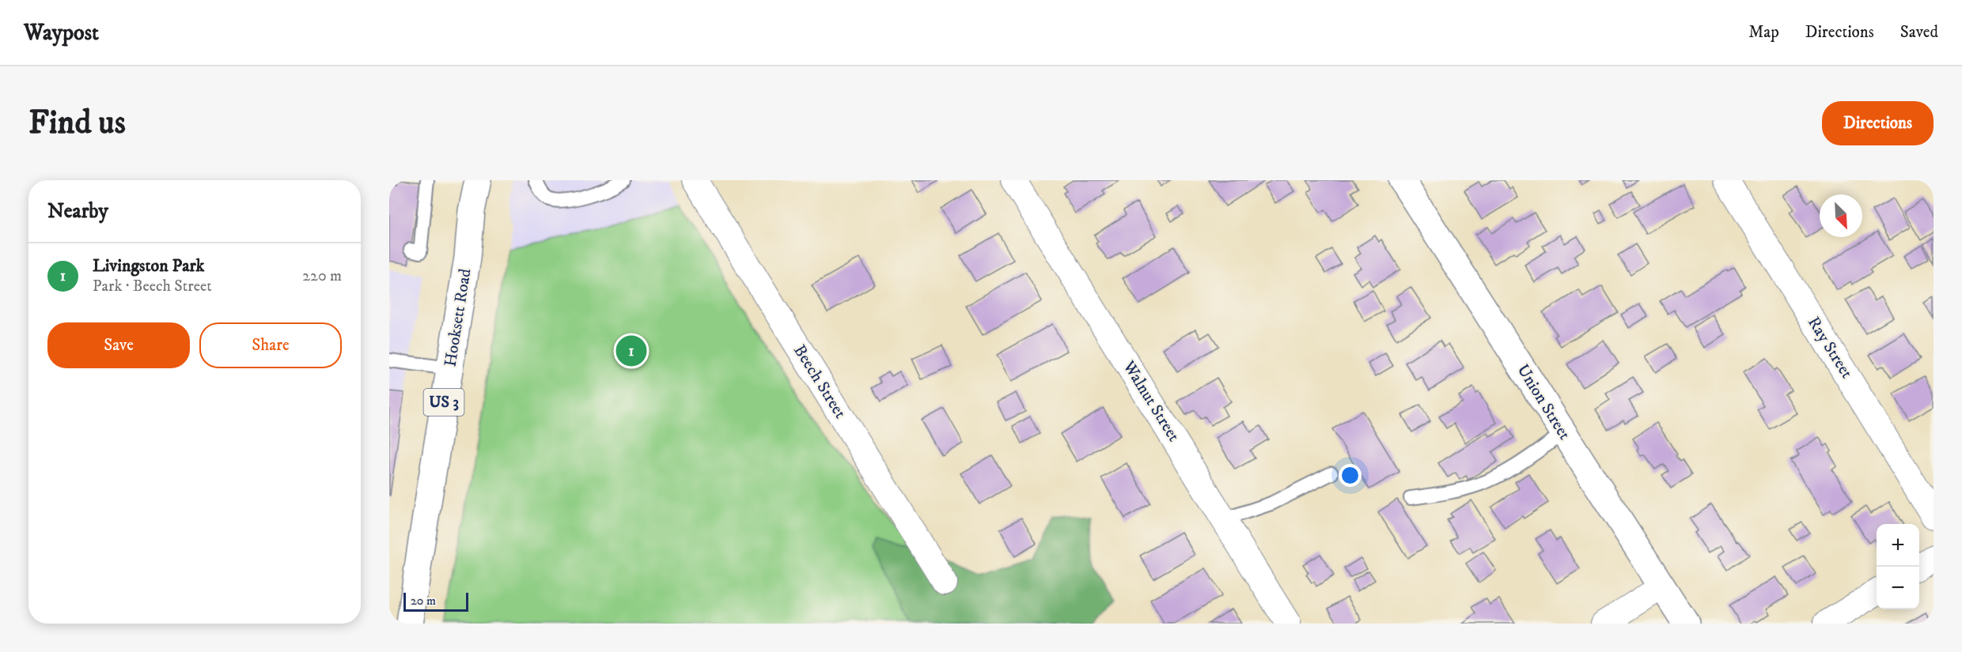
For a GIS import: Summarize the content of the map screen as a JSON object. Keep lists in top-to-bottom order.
{
  "streets": {
    "street": [
      "Hooksett Road",
      "Ray Street",
      "Beech Street",
      "Walnut Street",
      "US 3",
      "Union Street"
    ]
  },
  "scale_bar": "20 m",
  "north": "bottom right",
  "page": {
    "header": "Waypost",
    "nav": ["Map", "Directions", "Saved"],
    "buttons": [
      "Directions",
      ["Save", "Share"]
    ],
    "title": "Find us",
    "heading": "Nearby",
    "list": [
      {
        "mark": "1",
        "name": "Livingston Park",
        "note": "Park · Beech Street",
        "value": "220 m"
      }
    ],
    "pins": "1",
    "map_buttons": ["+", "−"],
    "scale": "20 m"
  }
}
